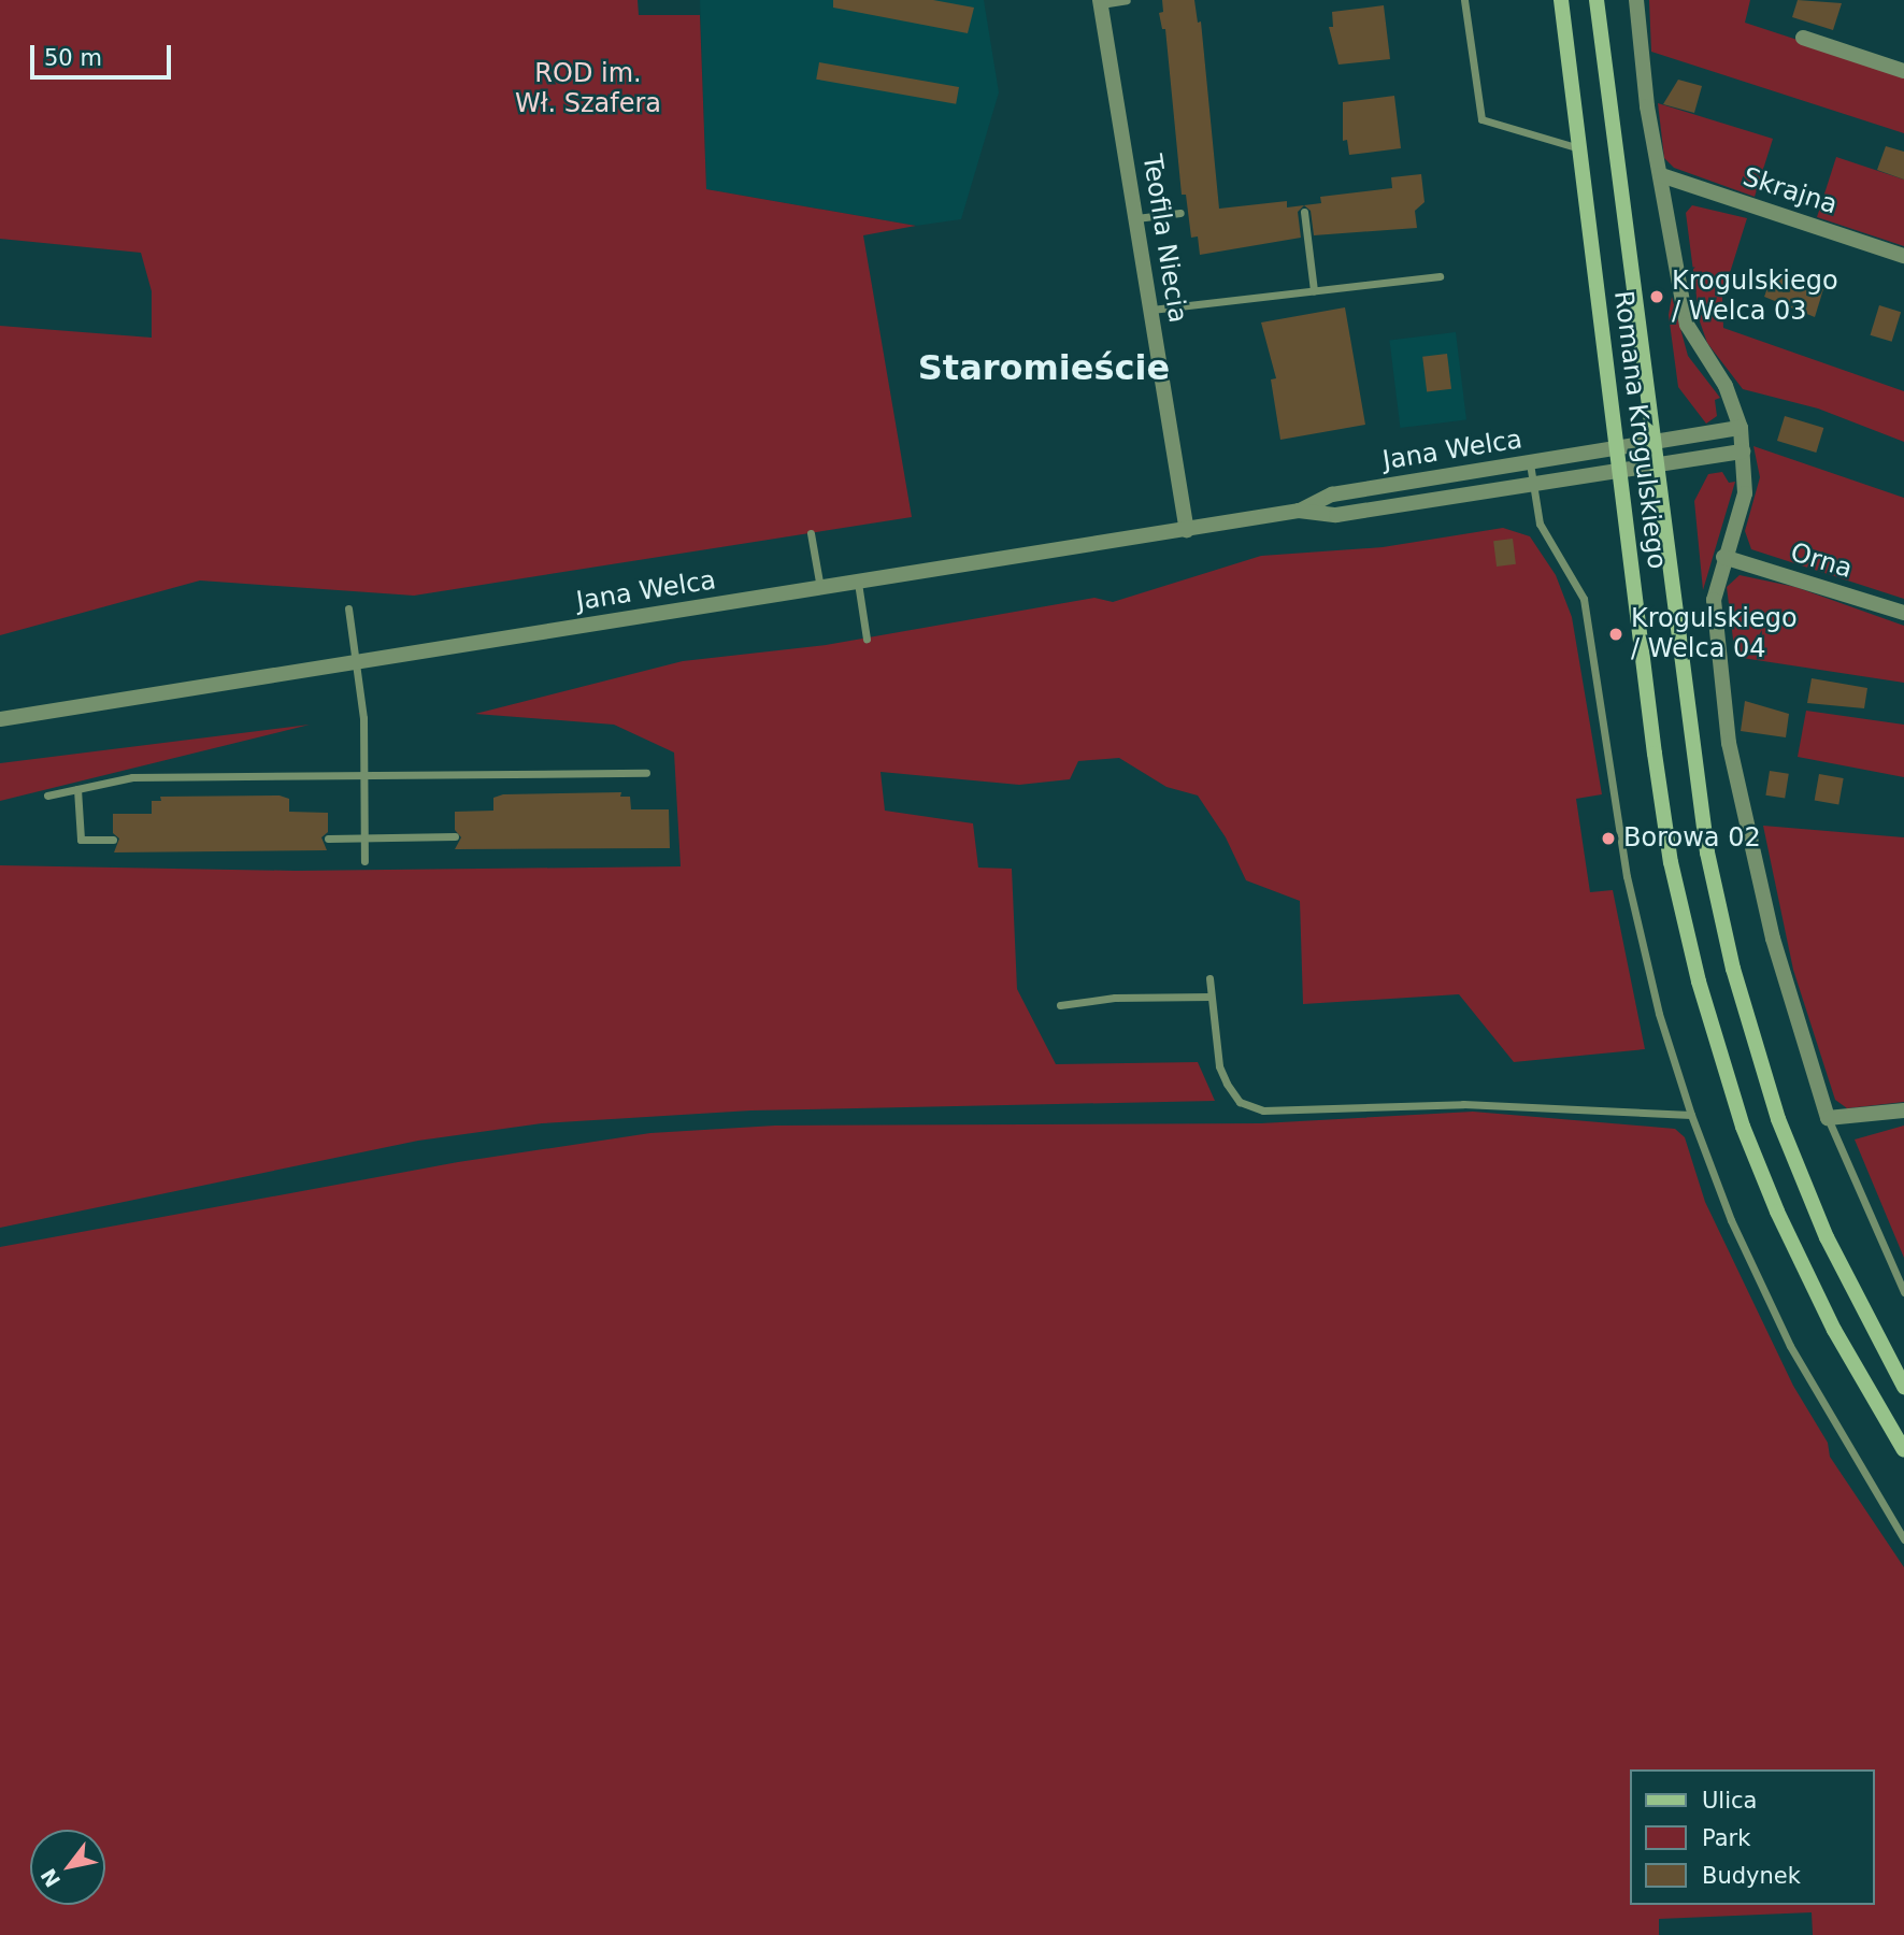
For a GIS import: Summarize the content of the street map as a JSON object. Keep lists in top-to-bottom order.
{
  "streets": {
    "main road": ["Romana Krogulskiego"],
    "street": [
      "Skrajna",
      "Teofila Niecia",
      "Jana Welca",
      "Orna"
    ]
  },
  "crossings": [
    ["Teofila Niecia", "Jana Welca"],
    ["Romana Krogulskiego", "Jana Welca"]
  ],
  "districts": ["Staromieście"],
  "parks": ["ROD im. Wł. Szafera"],
  "places": ["Krogulskiego / Welca 03", "Krogulskiego / Welca 04", "Borowa 02"],
  "legend": ["Ulica", "Park", "Budynek"],
  "scale_bar": "50 m",
  "north": "bottom left"
}
